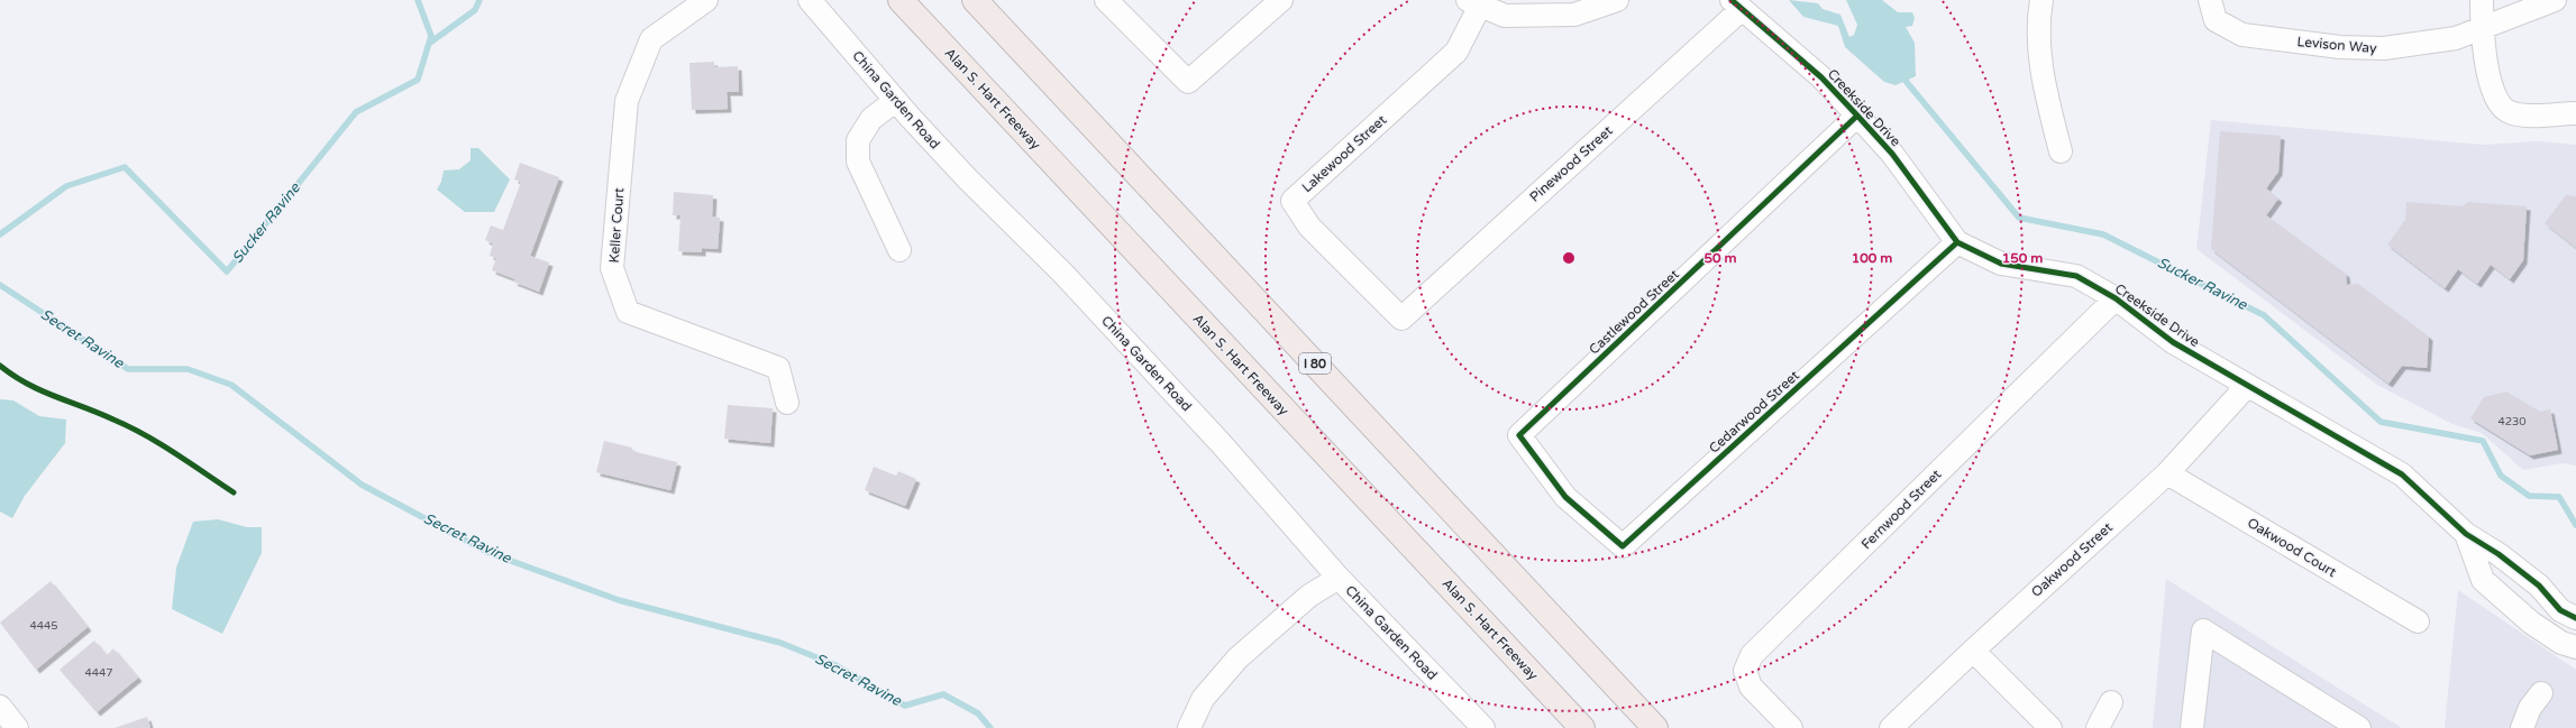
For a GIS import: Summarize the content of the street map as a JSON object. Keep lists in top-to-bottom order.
{
  "streets": {
    "highway": ["Alan S. Hart Freeway", "I 80"],
    "street": [
      "Levison Way",
      "China Garden Road",
      "Creekside Drive",
      "Lakewood Street",
      "Pinewood Street",
      "Keller Court",
      "Castlewood Street",
      "Cedarwood Street",
      "Fernwood Street",
      "Oakwood Court",
      "Oakwood Street"
    ]
  },
  "crossings": [
    ["Creekside Drive", "Pinewood Street"],
    ["Creekside Drive", "Castlewood Street"],
    ["Creekside Drive", "Cedarwood Street"],
    ["Creekside Drive", "Fernwood Street"],
    ["Creekside Drive", "Oakwood Street"],
    ["Lakewood Street", "Pinewood Street"],
    ["Castlewood Street", "Cedarwood Street"],
    ["Oakwood Court", "Oakwood Street"]
  ],
  "water": ["Sucker Ravine", "Secret Ravine"],
  "house_numbers": ["4230", "4445", "4447"],
  "rings": ["50 m", "100 m", "150 m"]
}
